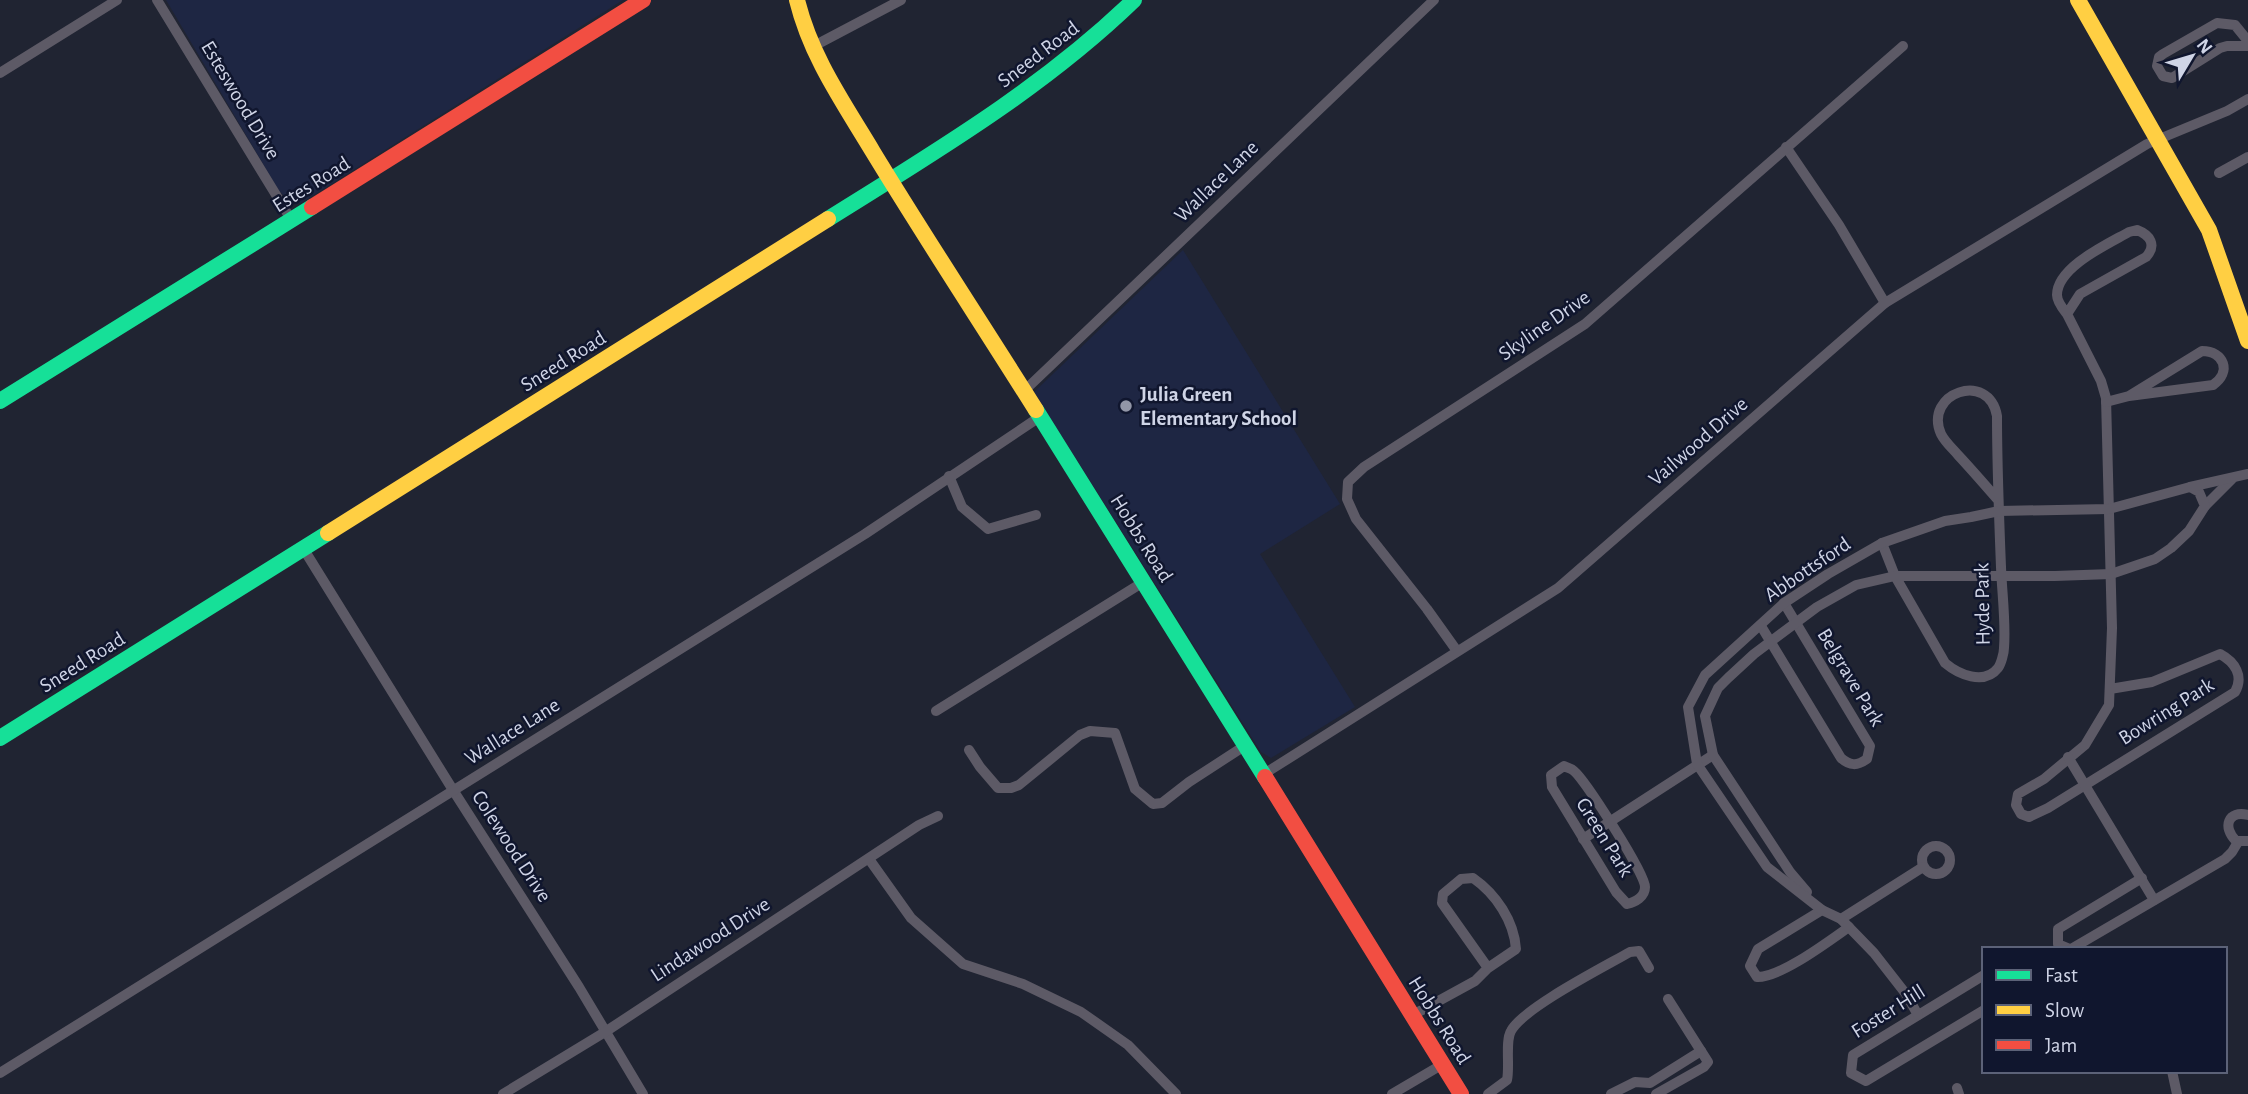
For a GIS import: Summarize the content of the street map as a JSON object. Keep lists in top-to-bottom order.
{
  "streets": {
    "street": [
      "Sneed Road",
      "Esteswood Drive",
      "Wallace Lane",
      "Estes Road",
      "Skyline Drive",
      "Vailwood Drive",
      "Hobbs Road",
      "Abbottsford",
      "Hyde Park",
      "Belgrave Park",
      "Bowring Park",
      "Green Park",
      "Colewood Drive",
      "Lindawood Drive",
      "Foster Hill"
    ]
  },
  "crossings": [
    ["Sneed Road", "Hobbs Road"],
    ["Sneed Road", "Colewood Drive"],
    ["Esteswood Drive", "Estes Road"],
    ["Wallace Lane", "Hobbs Road"],
    ["Wallace Lane", "Colewood Drive"],
    ["Skyline Drive", "Vailwood Drive"],
    ["Vailwood Drive", "Hobbs Road"],
    ["Abbottsford", "Hyde Park"],
    ["Abbottsford", "Belgrave Park"],
    ["Abbottsford", "Bowring Park"],
    ["Abbottsford", "Foster Hill"],
    ["Colewood Drive", "Lindawood Drive"]
  ],
  "places": ["Julia Green Elementary School"],
  "legend": ["Fast", "Slow", "Jam"],
  "north": "top right"
}
